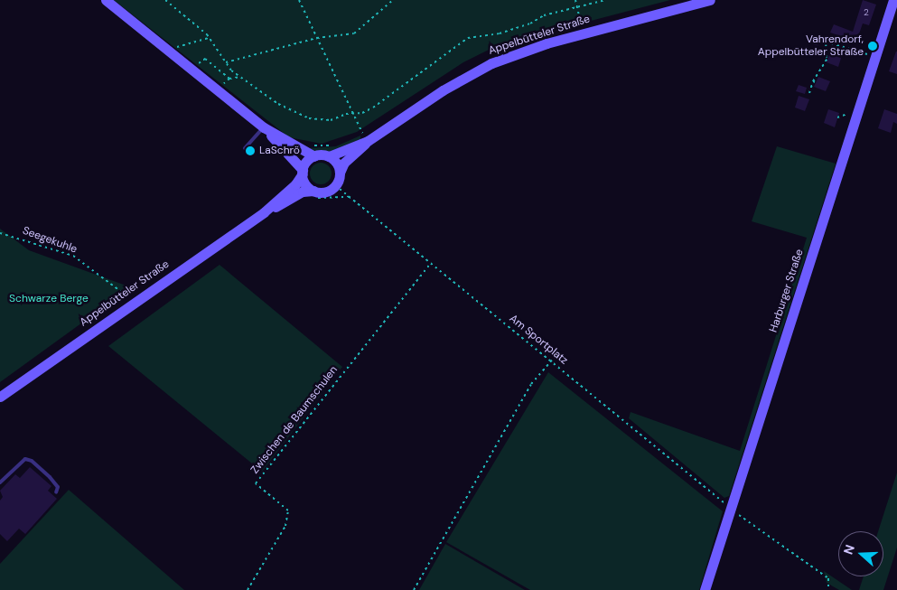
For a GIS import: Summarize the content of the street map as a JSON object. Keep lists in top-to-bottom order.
{
  "streets": {
    "main road": ["Appelbütteler Straße", "Harburger Straße"],
    "path": ["Seegekuhle", "Am Sportplatz", "Zwischen de Baumschulen"]
  },
  "crossings": [
    ["Appelbütteler Straße", "Seegekuhle"],
    ["Appelbütteler Straße", "Am Sportplatz"],
    ["Harburger Straße", "Am Sportplatz"],
    ["Am Sportplatz", "Zwischen de Baumschulen"]
  ],
  "parks": ["Schwarze Berge"],
  "places": ["Vahrendorf, Appelbütteler Straße", "LaSchrö"],
  "house_numbers": ["2"],
  "north": "left"
}
